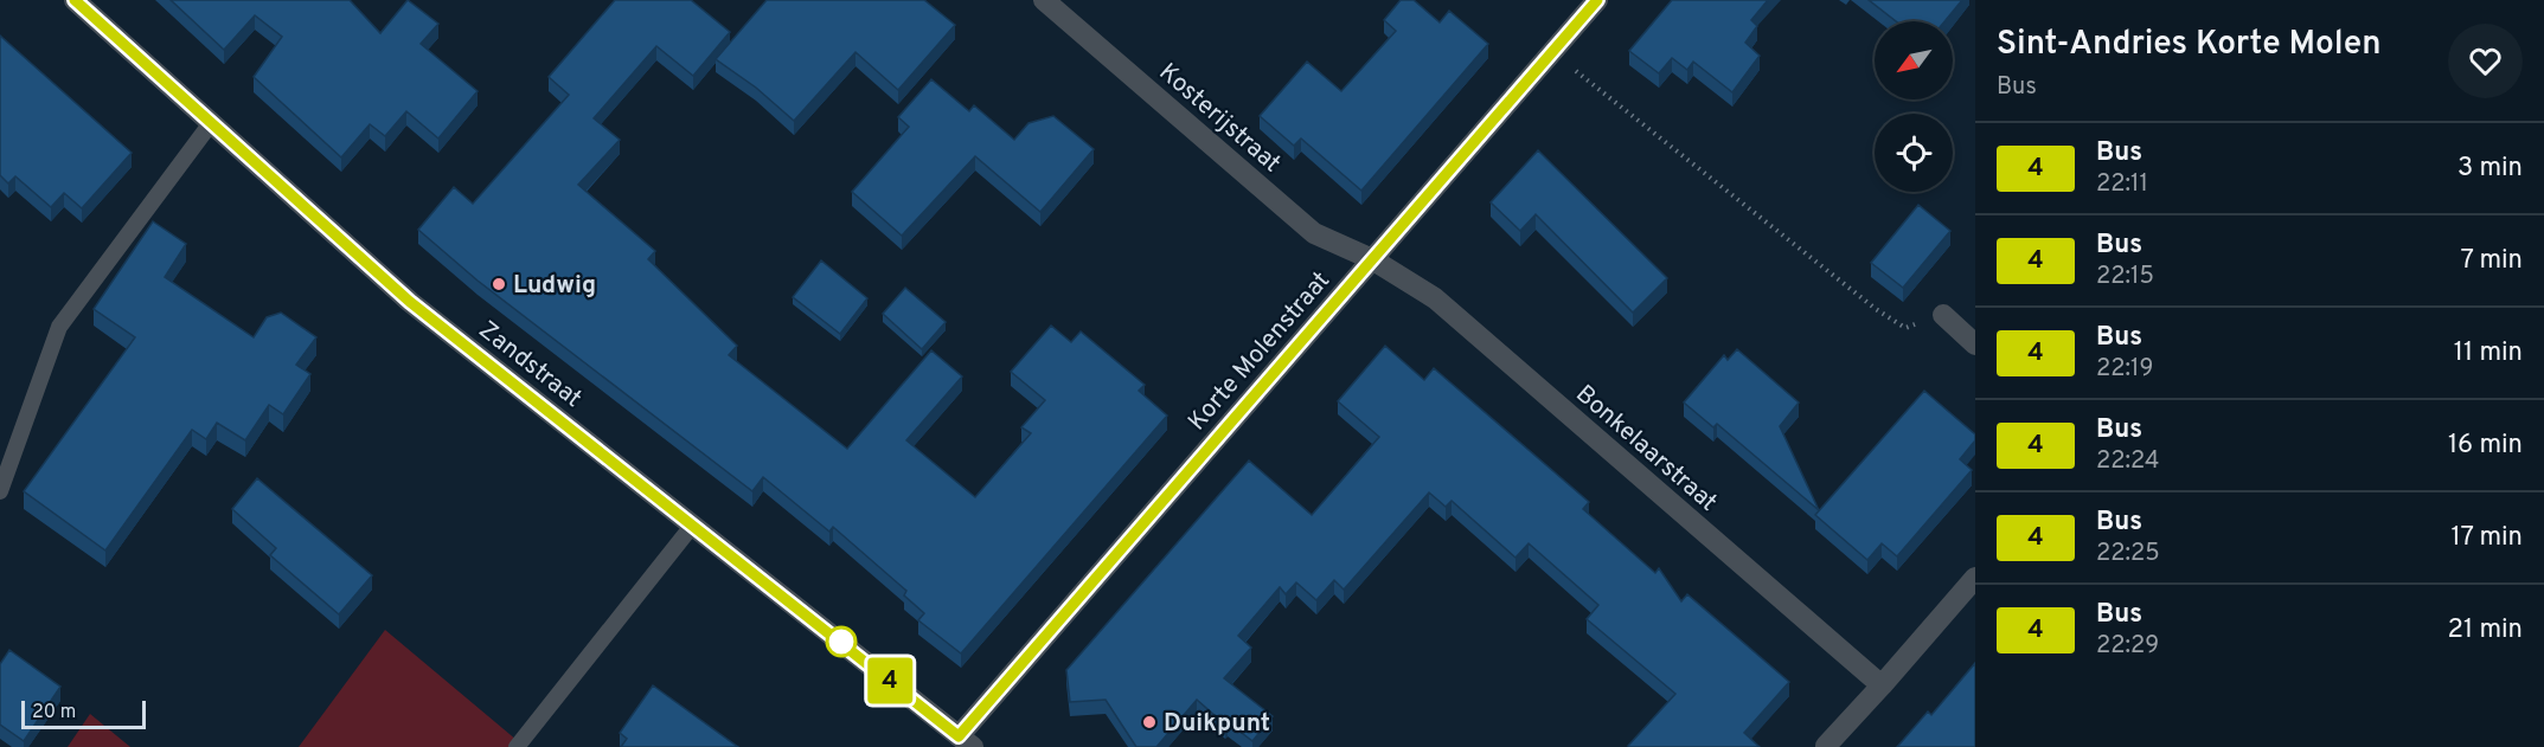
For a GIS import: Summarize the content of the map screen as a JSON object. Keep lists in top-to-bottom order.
{
  "streets": {
    "street": [
      "Kosterijstraat",
      "Korte Molenstraat",
      "Zandstraat",
      "Bonkelaarstraat"
    ]
  },
  "crossings": [
    ["Kosterijstraat", "Korte Molenstraat"],
    ["Kosterijstraat", "Bonkelaarstraat"],
    ["Korte Molenstraat", "Zandstraat"],
    ["Korte Molenstraat", "Bonkelaarstraat"]
  ],
  "places": ["Ludwig", "Duikpunt"],
  "lines": ["bus line 4"],
  "scale_bar": "20 m",
  "north": "bottom left",
  "page": {
    "on_map": "4",
    "heading": ["Sint-Andries Korte Molen", "Bus"],
    "list": [
      {
        "mark": "4",
        "name": "Bus",
        "note": "22:11",
        "value": "3 min"
      },
      {
        "mark": "4",
        "name": "Bus",
        "note": "22:15",
        "value": "7 min"
      },
      {
        "mark": "4",
        "name": "Bus",
        "note": "22:19",
        "value": "11 min"
      },
      {
        "mark": "4",
        "name": "Bus",
        "note": "22:24",
        "value": "16 min"
      },
      {
        "mark": "4",
        "name": "Bus",
        "note": "22:25",
        "value": "17 min"
      },
      {
        "mark": "4",
        "name": "Bus",
        "note": "22:29",
        "value": "21 min"
      }
    ],
    "scale": "20 m"
  }
}
